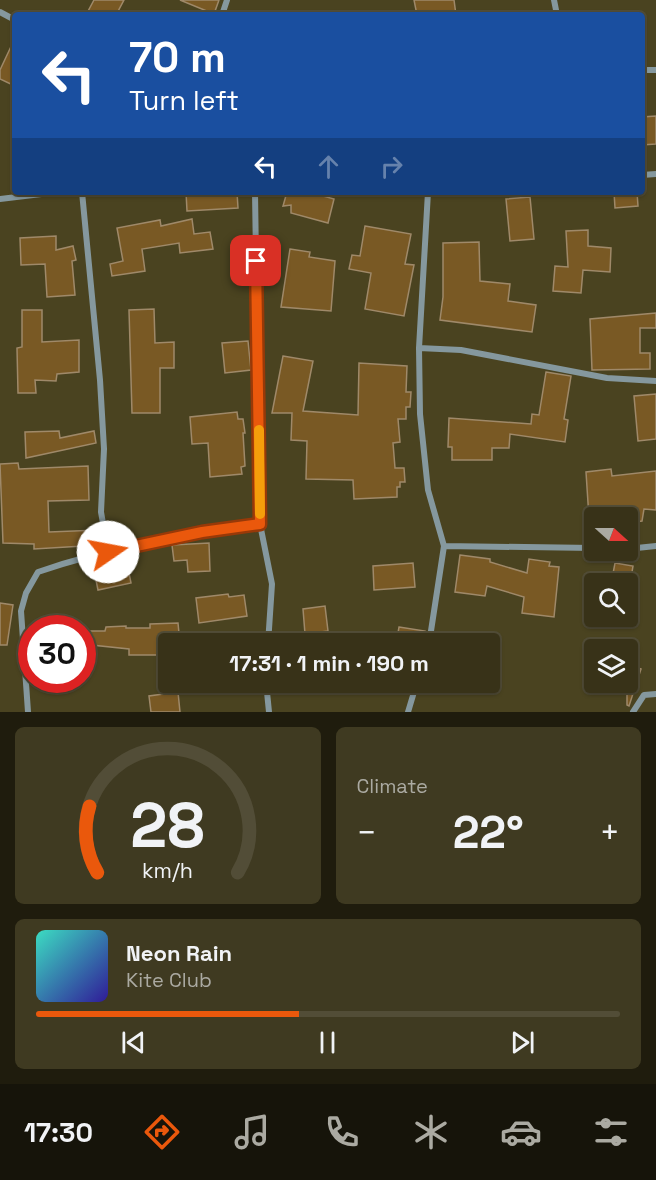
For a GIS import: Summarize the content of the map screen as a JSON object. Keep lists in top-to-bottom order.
{
  "north": "right",
  "page": {
    "turn": ["70 m", "Turn left"],
    "limit": "30",
    "trip": "17:31 · 1 min · 190 m",
    "tile": "Climate",
    "heat": ["−", "22°", "+"],
    "song": ["Neon Rain", "Kite Club"],
    "tabs": "17:30",
    "gauge": ["28", "km/h"]
  }
}
